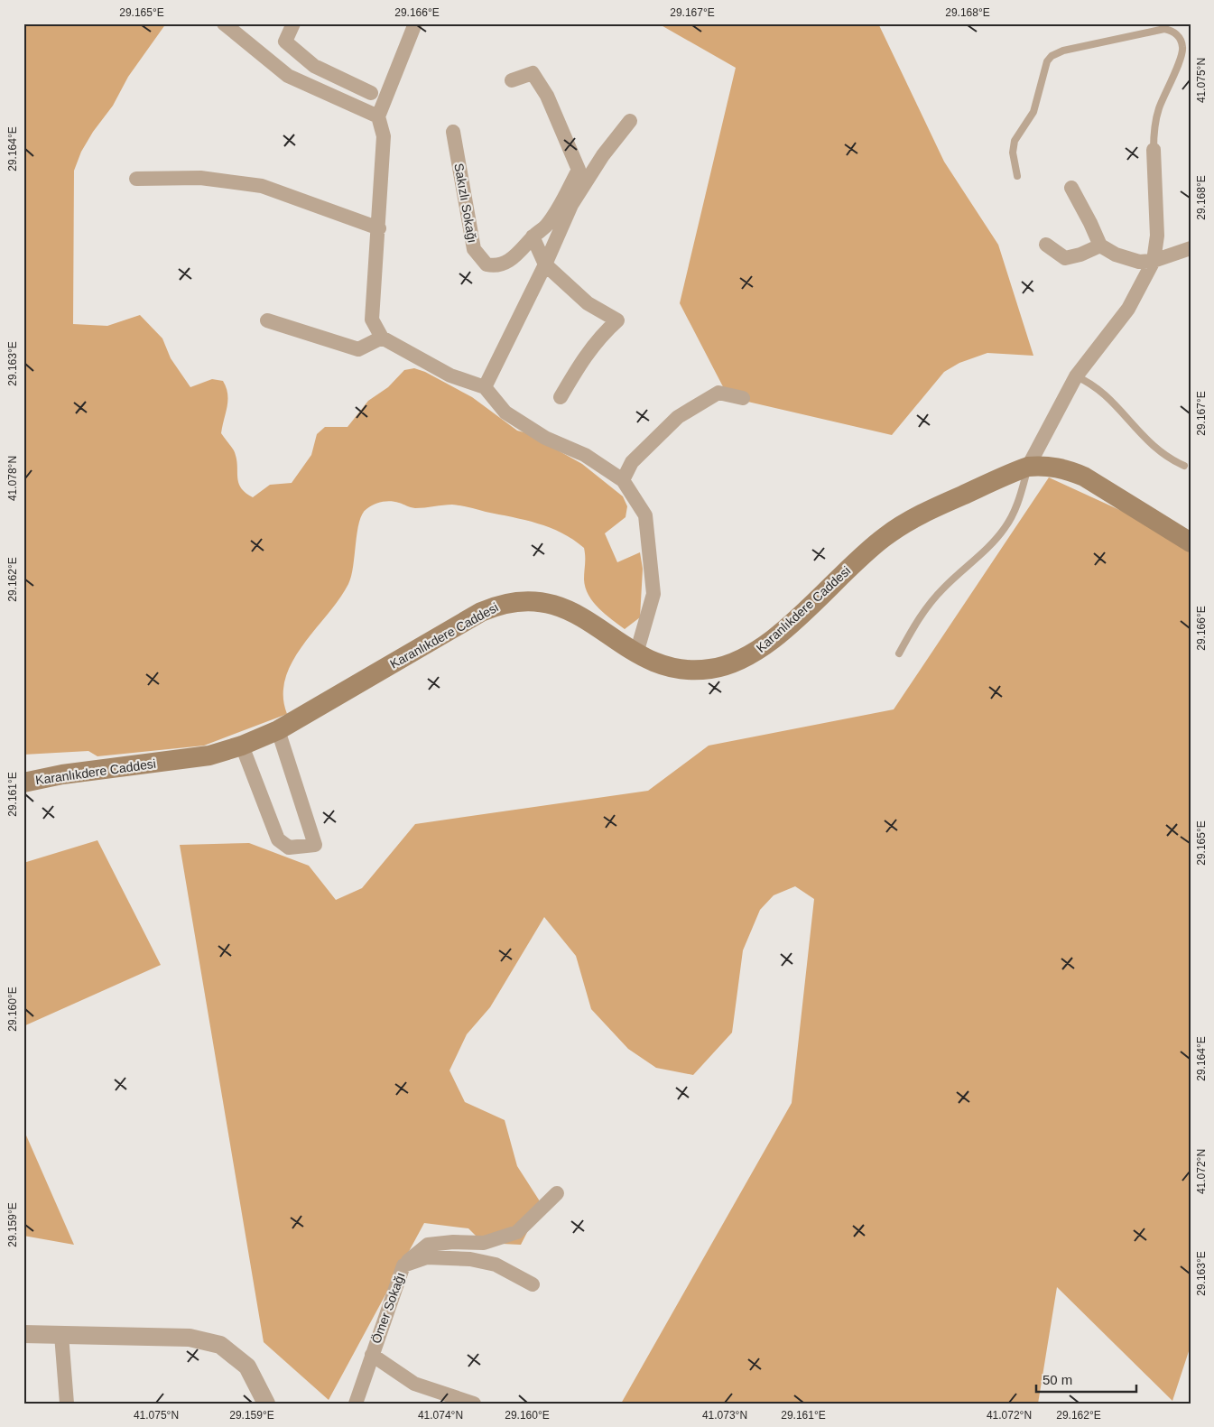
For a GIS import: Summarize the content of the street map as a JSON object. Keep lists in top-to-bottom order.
{
  "streets": {
    "main road": ["Karanlıkdere Caddesi"],
    "street": ["Sakızlı Sokağı", "Ömer Sokağı"]
  },
  "scale_bar": "50 m",
  "coordinates": [
    "29.165°E",
    "29.166°E",
    "29.167°E",
    "29.168°E",
    "41.075°N",
    "29.164°E",
    "29.163°E",
    "41.078°N",
    "29.162°E",
    "29.161°E",
    "29.160°E",
    "41.072°N",
    "29.159°E",
    "41.074°N",
    "41.073°N"
  ]
}
